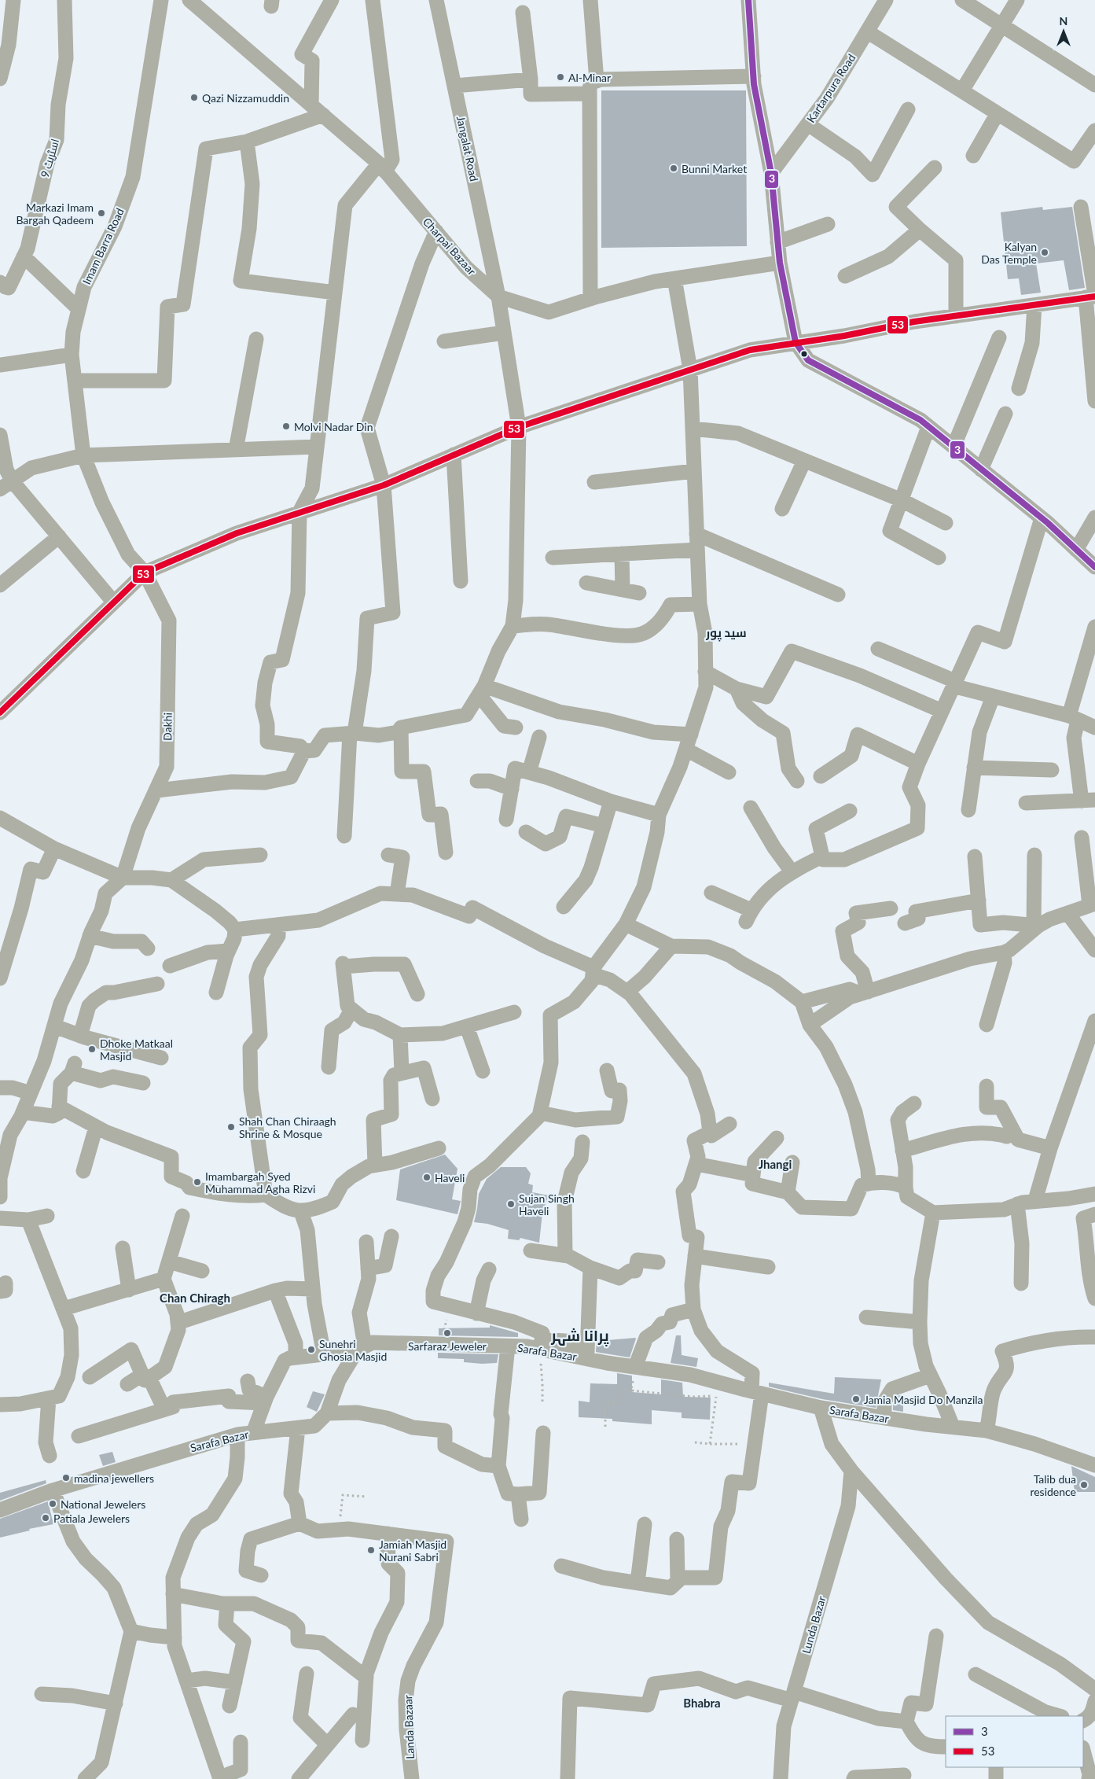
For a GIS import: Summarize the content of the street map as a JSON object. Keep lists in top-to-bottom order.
{
  "streets": {
    "street": [
      "Kartarpura Road",
      "Jangalat Road",
      "اسٹریٹ 9",
      "Imam Barra Road",
      "Charpai Bazaar",
      "Dakhi",
      "Sarafa Bazar",
      "Lunda Bazar",
      "Landa Bazaar"
    ]
  },
  "crossings": [
    ["Jangalat Road", "Charpai Bazaar"],
    ["Imam Barra Road", "Dakhi"]
  ],
  "districts": [
    "سید پور",
    "Jhangi",
    "Chan Chiragh",
    "پرانا شہر",
    "Bhabra"
  ],
  "places": [
    "Al-Minar",
    "Qazi Nizzamuddin",
    "Bunni Market",
    "Markazi Imam Bargah Qadeem",
    "Kalyan Das Temple",
    "Molvi Nadar Din",
    "Dhoke Matkaal Masjid",
    "Shah Chan Chiraagh Shrine & Mosque",
    "Haveli",
    "Imambargah Syed Muhammad Agha Rizvi",
    "Sujan Singh Haveli",
    "Sarfaraz Jeweler",
    "Sunehri Ghosia Masjid",
    "Jamia Masjid Do Manzila",
    "madina jewellers",
    "Talib dua residence",
    "National Jewelers",
    "Patiala Jewelers",
    "Jamiah Masjid Nurani Sabri"
  ],
  "lines": ["transit line 3", "transit line 53"],
  "legend": ["3", "53"],
  "north": "top"
}
